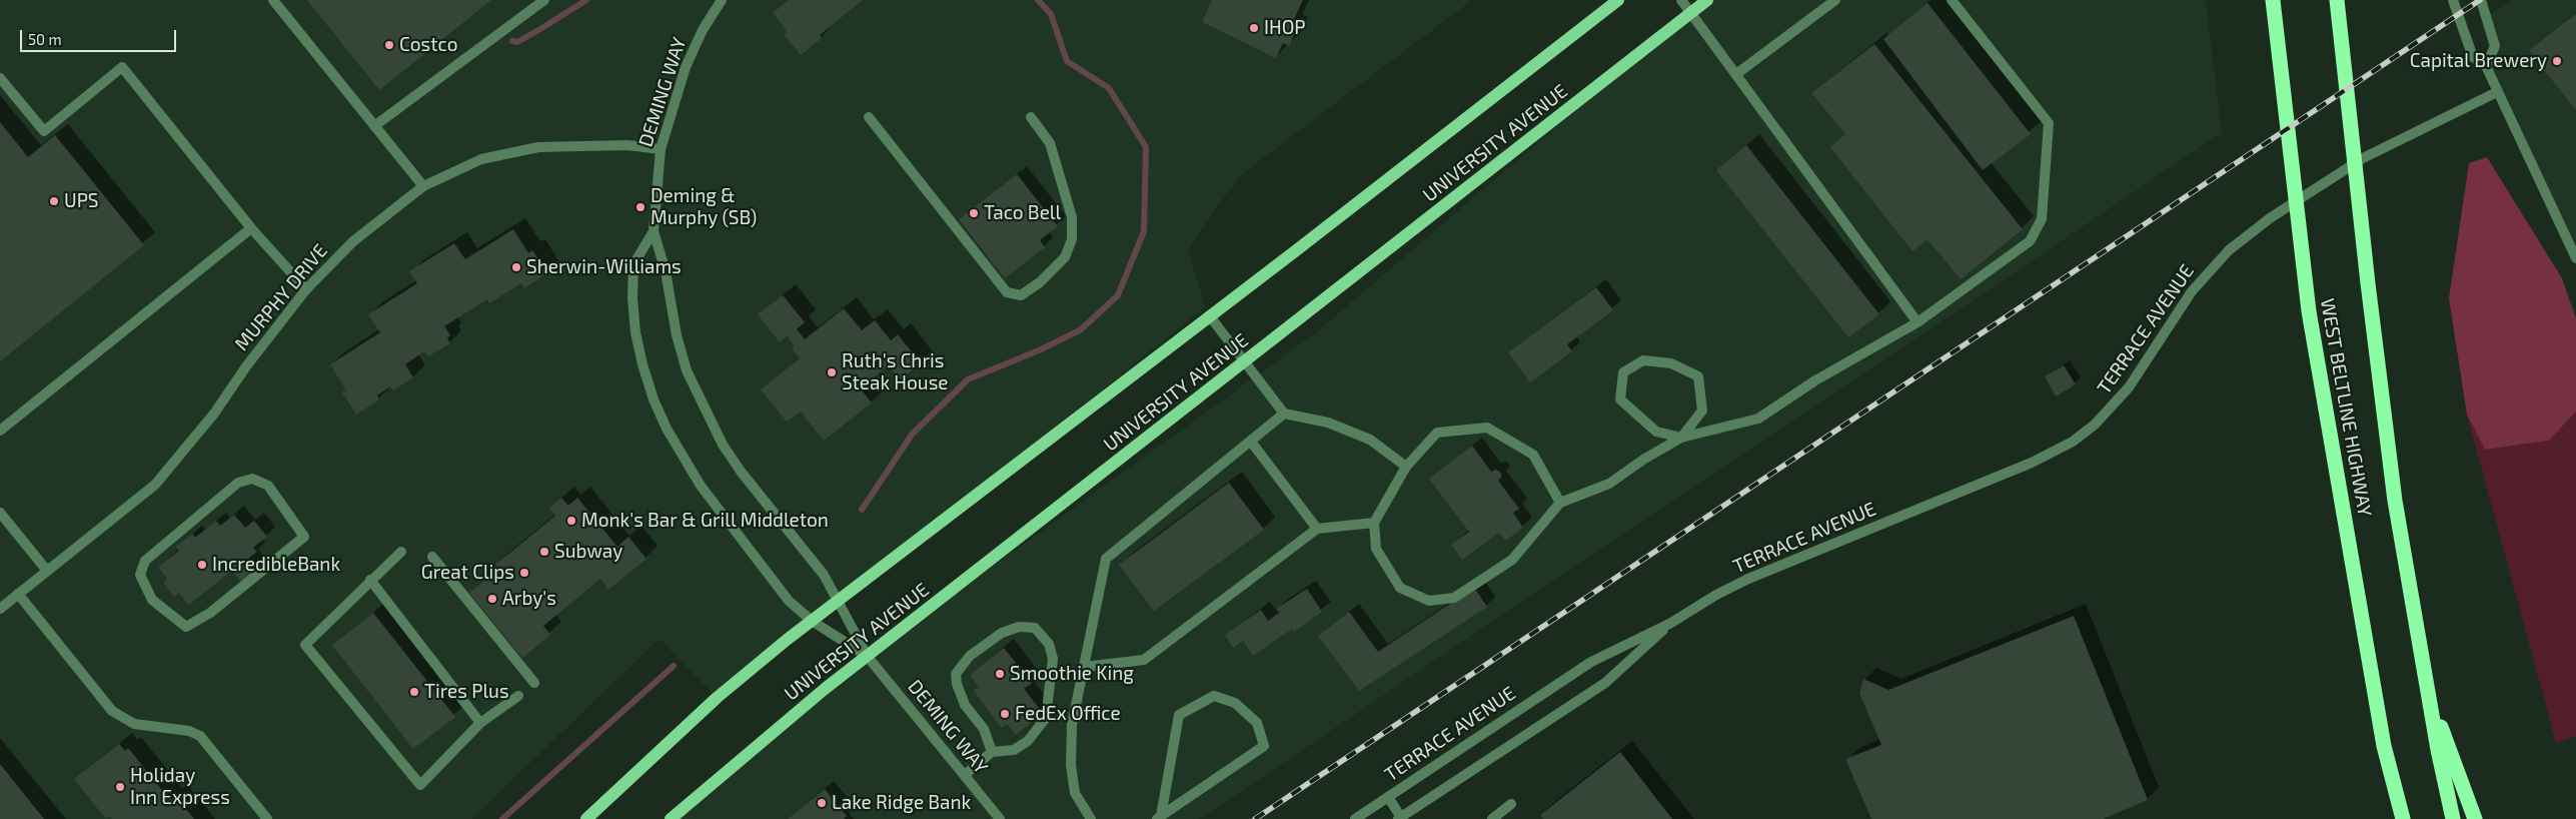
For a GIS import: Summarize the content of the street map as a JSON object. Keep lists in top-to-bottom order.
{
  "streets": {
    "highway": ["WEST BELTLINE HIGHWAY"],
    "main road": ["UNIVERSITY AVENUE"],
    "street": ["DEMING WAY", "MURPHY DRIVE", "TERRACE AVENUE"]
  },
  "crossings": [
    ["DEMING WAY", "UNIVERSITY AVENUE"],
    ["DEMING WAY", "MURPHY DRIVE"]
  ],
  "places": [
    "IHOP",
    "Costco",
    "Capital Brewery",
    "UPS",
    "Deming & Murphy (SB)",
    "Taco Bell",
    "Sherwin-Williams",
    "Ruth's Chris Steak House",
    "Monk's Bar & Grill Middleton",
    "Subway",
    "IncredibleBank",
    "Great Clips",
    "Arby's",
    "Smoothie King",
    "Tires Plus",
    "FedEx Office",
    "Holiday Inn Express",
    "Lake Ridge Bank"
  ],
  "scale_bar": "50 m"
}
